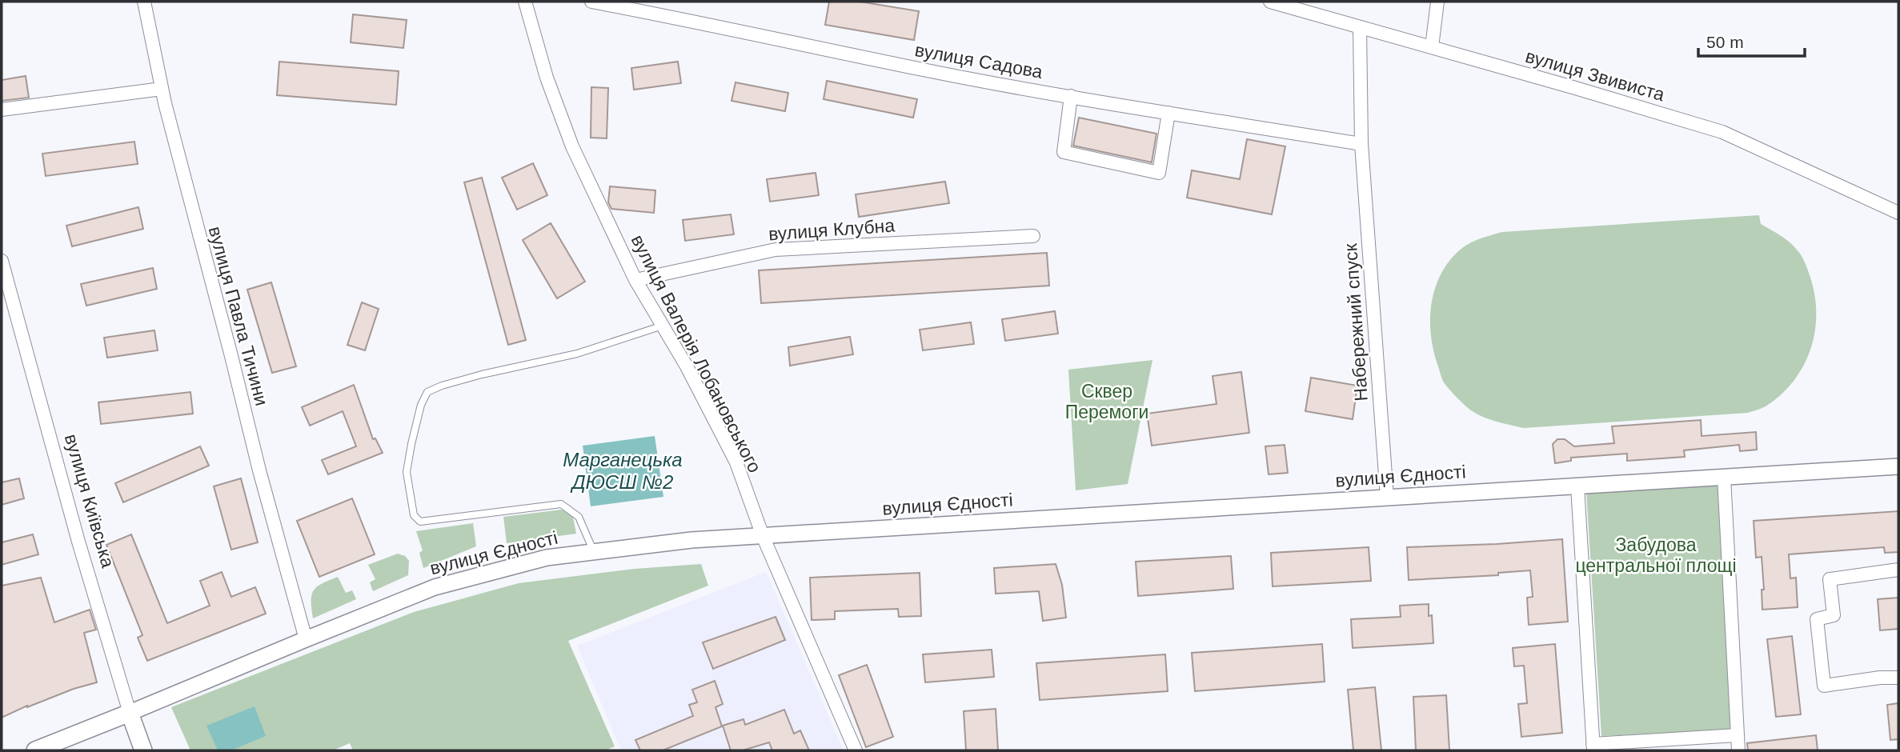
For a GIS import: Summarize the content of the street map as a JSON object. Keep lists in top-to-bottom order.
{
  "streets": {
    "main road": ["вулиця Єдності", "вулиця Київська"],
    "street": [
      "вулиця Садова",
      "вулиця Звивиста",
      "вулиця Клубна",
      "вулиця Павла Тичини",
      "Набережний спуск",
      "вулиця Валерія Лобановського"
    ]
  },
  "crossings": [
    ["вулиця Садова", "Набережний спуск"],
    ["вулиця Звивиста", "Набережний спуск"],
    ["вулиця Клубна", "вулиця Валерія Лобановського"],
    ["вулиця Павла Тичини", "вулиця Єдності"],
    ["Набережний спуск", "вулиця Єдності"],
    ["вулиця Валерія Лобановського", "вулиця Єдності"],
    ["вулиця Єдності", "вулиця Київська"]
  ],
  "water": ["Марганецька ДЮСШ №2"],
  "parks": ["Сквер Перемоги", "Забудова центральної площі"],
  "scale_bar": "50 m"
}
